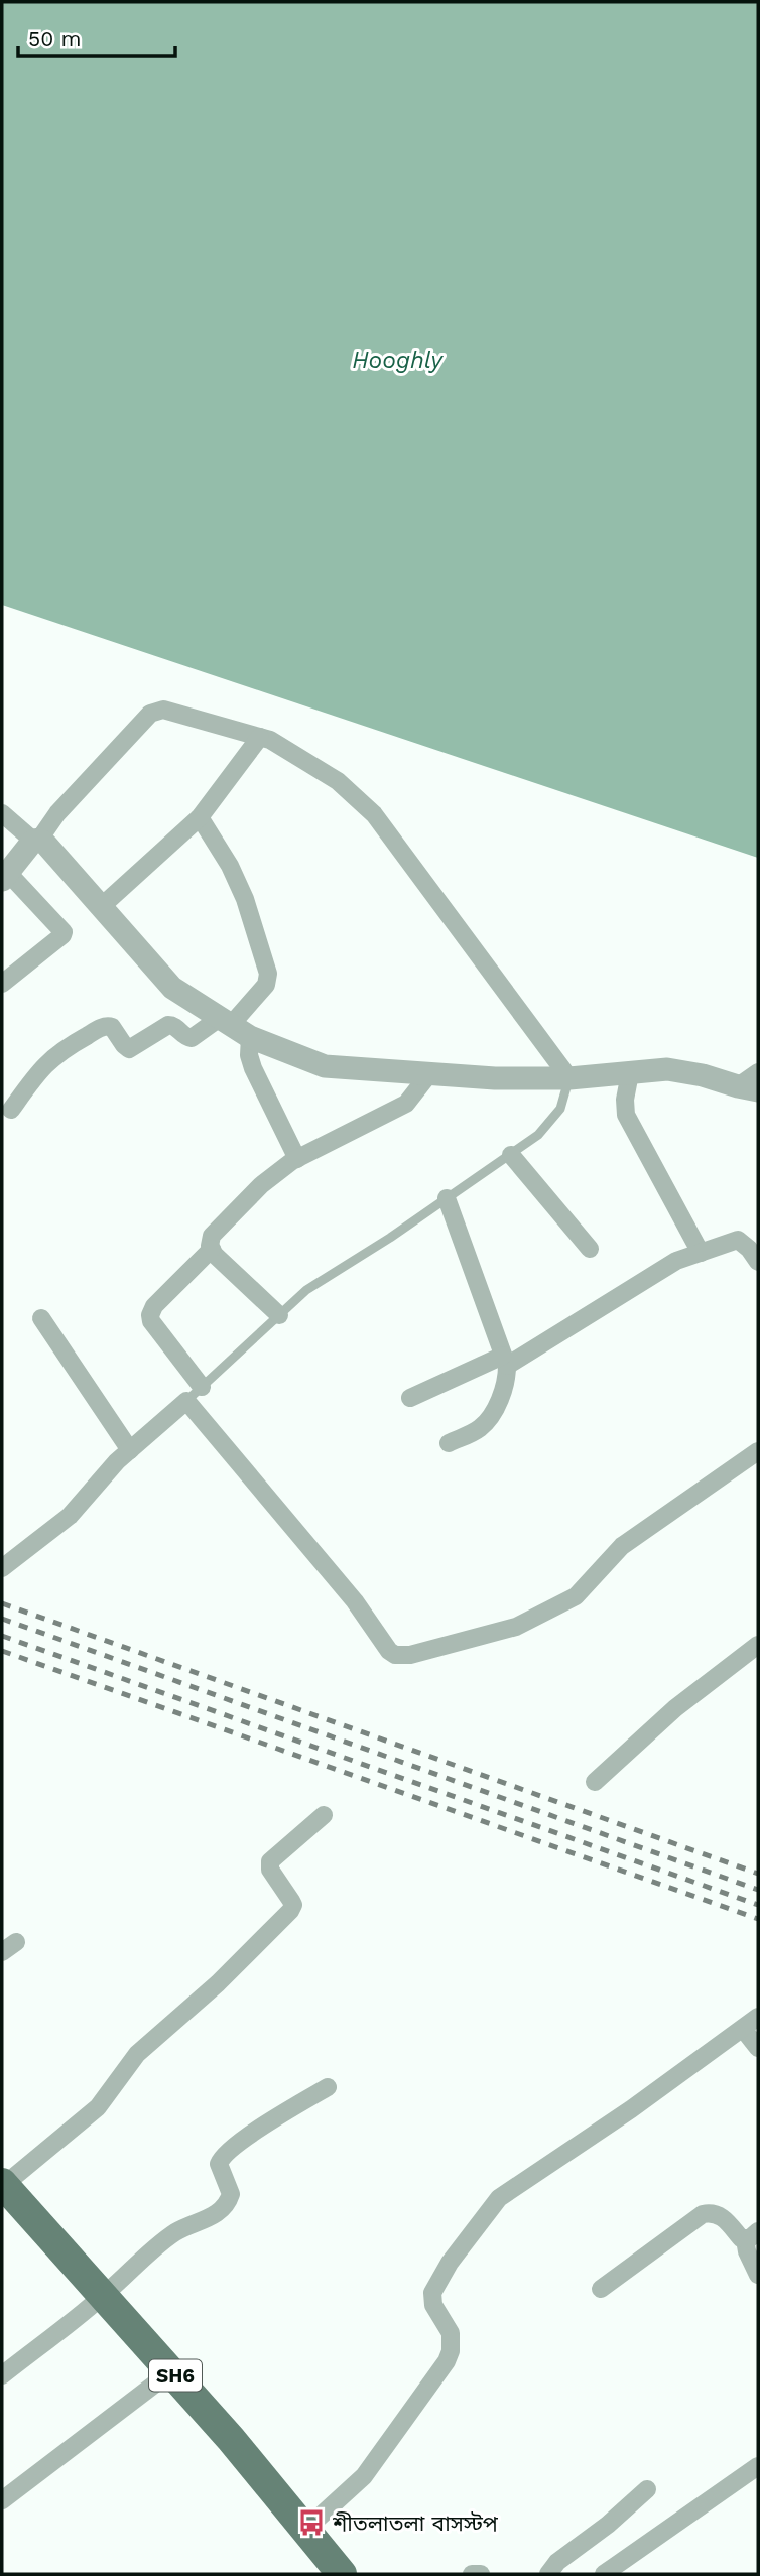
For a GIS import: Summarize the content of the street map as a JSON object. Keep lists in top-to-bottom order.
{
  "streets": {
    "main road": ["SH6"]
  },
  "water": ["Hooghly"],
  "places": {
    "bus stop": ["শীতলাতলা বাসস্টপ"]
  },
  "scale_bar": "50 m"
}
